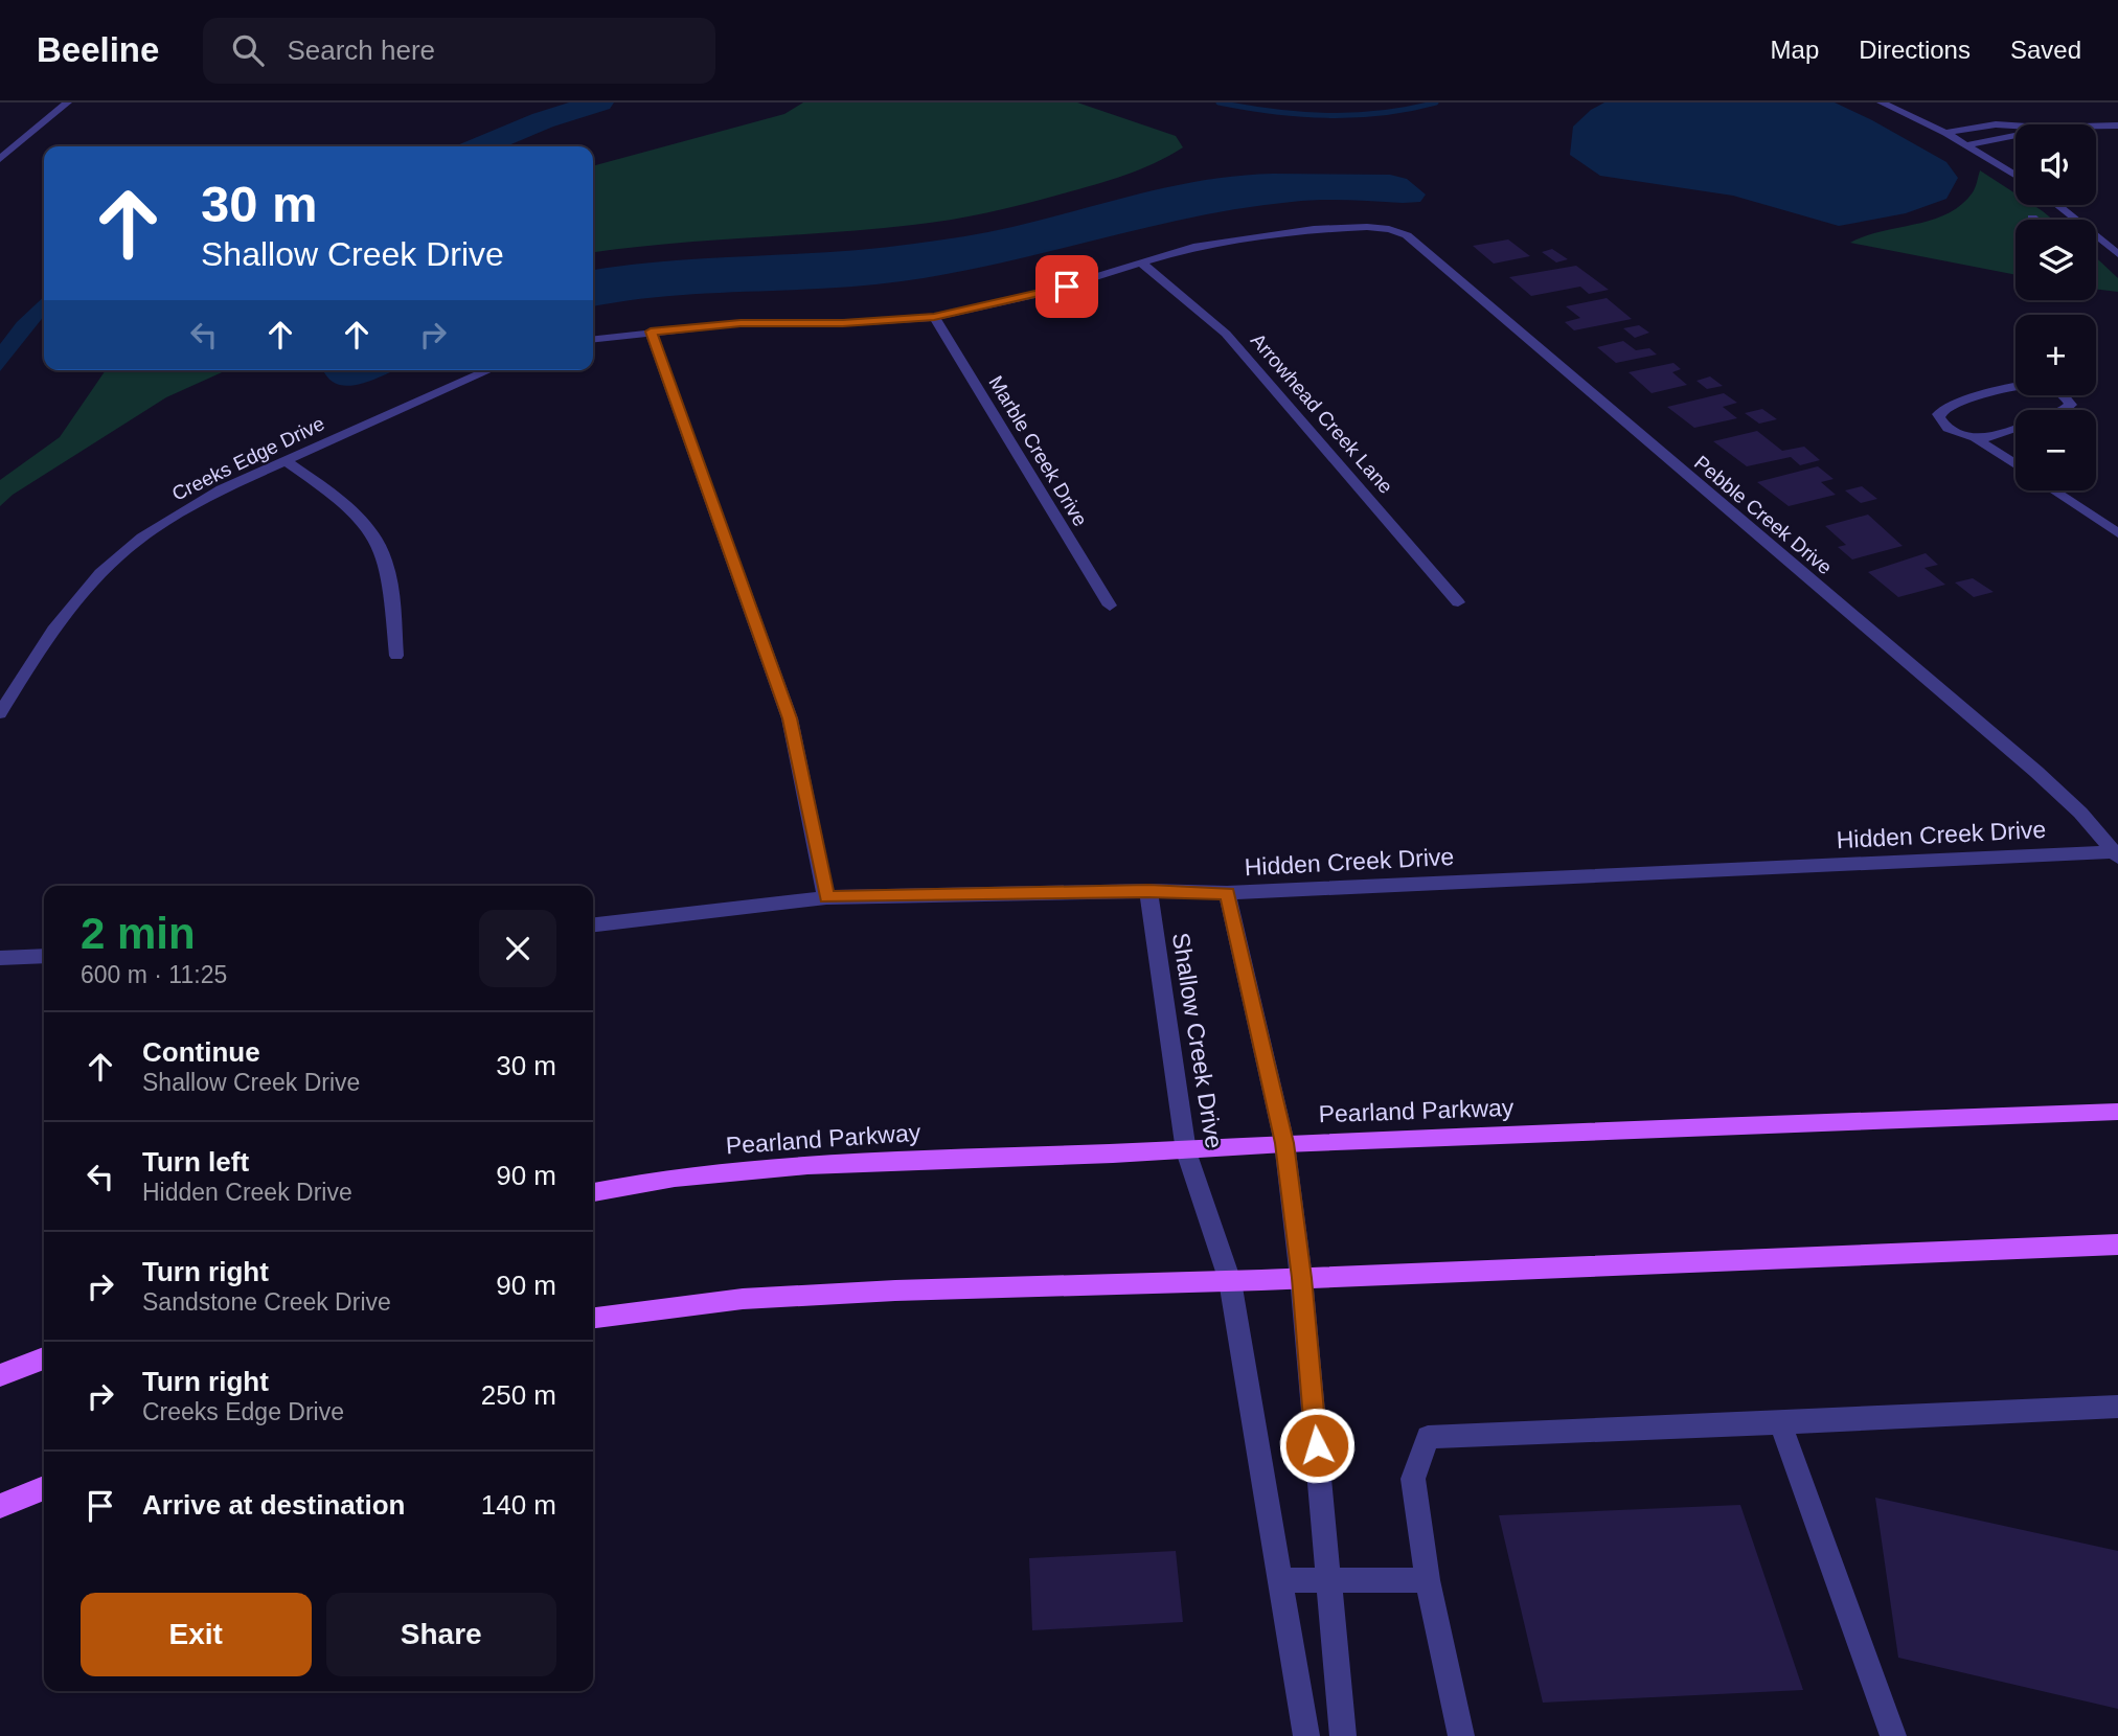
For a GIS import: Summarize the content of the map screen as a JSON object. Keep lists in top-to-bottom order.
{
  "streets": {
    "main road": ["Pearland Parkway"],
    "street": [
      "Arrowhead Creek Lane",
      "Marble Creek Drive",
      "Creeks Edge Drive",
      "Pebble Creek Drive",
      "Hidden Creek Drive",
      "Shallow Creek Drive"
    ]
  },
  "crossings": [
    ["Arrowhead Creek Lane", "Pebble Creek Drive"],
    ["Pebble Creek Drive", "Hidden Creek Drive"],
    ["Hidden Creek Drive", "Shallow Creek Drive"],
    ["Shallow Creek Drive", "Pearland Parkway"]
  ],
  "page": {
    "header": "Beeline",
    "search": "Search here",
    "nav": ["Map", "Directions", "Saved"],
    "map_buttons": ["+", "−"],
    "turn": ["30 m", "Shallow Creek Drive"],
    "heading": ["2 min", "600 m · 11:25"],
    "list": [
      {
        "name": "Continue",
        "note": "Shallow Creek Drive",
        "value": "30 m"
      },
      {
        "name": "Turn left",
        "note": "Hidden Creek Drive",
        "value": "90 m"
      },
      {
        "name": "Turn right",
        "note": "Sandstone Creek Drive",
        "value": "90 m"
      },
      {
        "name": "Turn right",
        "note": "Creeks Edge Drive",
        "value": "250 m"
      },
      {
        "name": "Arrive at destination",
        "value": "140 m"
      }
    ],
    "buttons": ["Exit", "Share"]
  }
}
